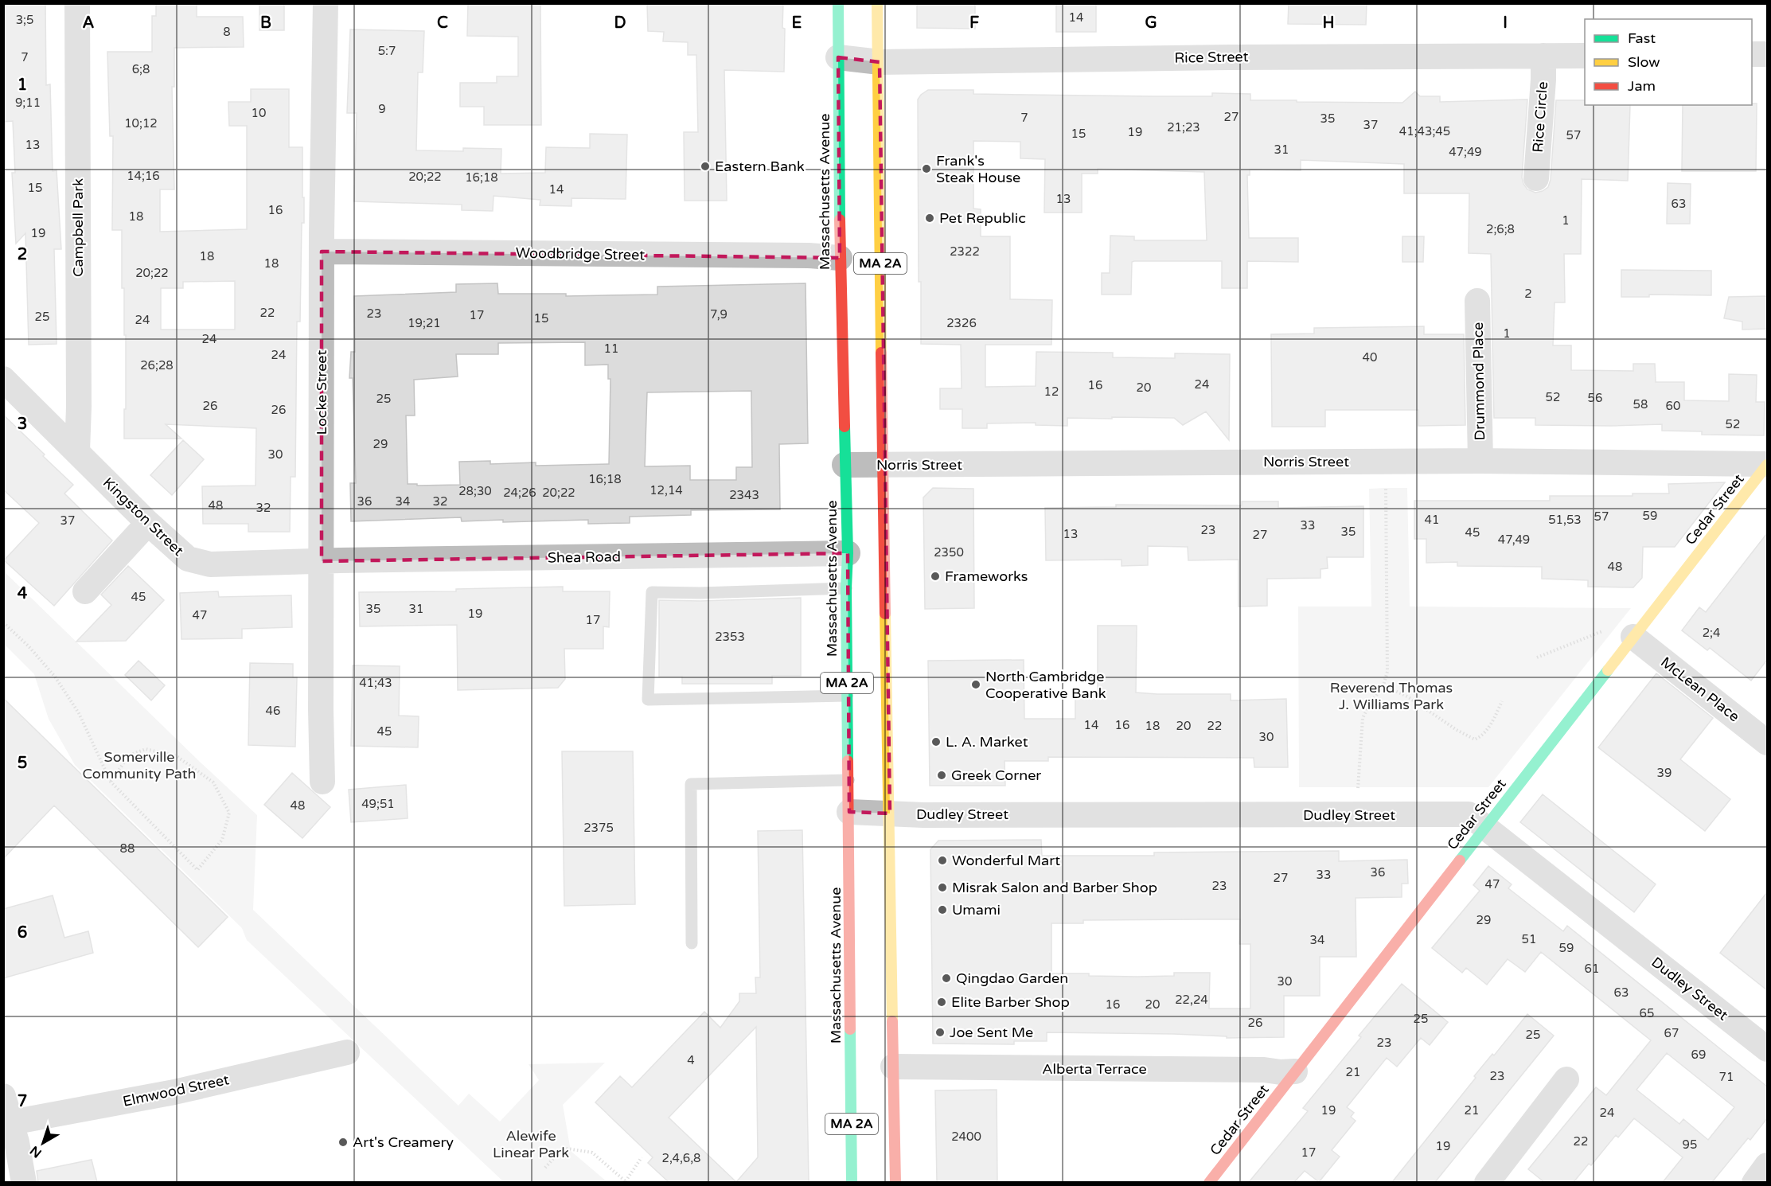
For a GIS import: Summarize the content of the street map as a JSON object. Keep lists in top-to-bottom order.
{
  "streets": {
    "main road": ["Massachusetts Avenue", "MA 2A", "Cedar Street"],
    "street": [
      "Rice Street",
      "Rice Circle",
      "Campbell Park",
      "Woodbridge Street",
      "Drummond Place",
      "Locke Street",
      "Norris Street",
      "Kingston Street",
      "Shea Road",
      "McLean Place",
      "Dudley Street",
      "Alberta Terrace",
      "Elmwood Street"
    ]
  },
  "crossings": [
    ["Rice Street", "Rice Circle"],
    ["Rice Street", "Massachusetts Avenue"],
    ["Rice Street", "MA 2A"],
    ["Massachusetts Avenue", "Woodbridge Street"],
    ["Massachusetts Avenue", "Norris Street"],
    ["Massachusetts Avenue", "Shea Road"],
    ["Massachusetts Avenue", "Dudley Street"],
    ["Campbell Park", "Kingston Street"],
    ["Woodbridge Street", "Locke Street"],
    ["MA 2A", "Norris Street"],
    ["MA 2A", "Dudley Street"],
    ["MA 2A", "Alberta Terrace"],
    ["Drummond Place", "Norris Street"],
    ["Locke Street", "Kingston Street"],
    ["Locke Street", "Shea Road"],
    ["Norris Street", "Cedar Street"],
    ["Cedar Street", "McLean Place"],
    ["Cedar Street", "Dudley Street"],
    ["Cedar Street", "Alberta Terrace"],
    ["Kingston Street", "Shea Road"]
  ],
  "parks": ["Reverend Thomas J. Williams Park", "Somerville Community Path", "Alewife Linear Park"],
  "places": [
    "Eastern Bank",
    "Frank's Steak House",
    "Pet Republic",
    "Frameworks",
    "North Cambridge Cooperative Bank",
    "L. A. Market",
    "Greek Corner",
    "Wonderful Mart",
    "Misrak Salon and Barber Shop",
    "Umami",
    "Qingdao Garden",
    "Elite Barber Shop",
    "Joe Sent Me",
    "Art's Creamery"
  ],
  "house_numbers": [
    "14",
    "3;5",
    "8",
    "5:7",
    "7",
    "6;8",
    "9;11",
    "9",
    "10",
    "27",
    "7",
    "35",
    "10;12",
    "37",
    "21;23",
    "41;43;45",
    "19",
    "15",
    "57",
    "13",
    "31",
    "47;49",
    "14;16",
    "20;22",
    "16;18",
    "15",
    "14",
    "13",
    "63",
    "16",
    "18",
    "1",
    "2;6;8",
    "19",
    "2322",
    "18",
    "18",
    "20;22",
    "2",
    "22",
    "23",
    "7,9",
    "17",
    "25",
    "15",
    "24",
    "19;21",
    "2326",
    "1",
    "24",
    "11",
    "24",
    "40",
    "26;28",
    "24",
    "16",
    "20",
    "12",
    "52",
    "56",
    "25",
    "58",
    "26",
    "60",
    "26",
    "52",
    "29",
    "30",
    "16;18",
    "12,14",
    "28;30",
    "24;26",
    "20;22",
    "2343",
    "36",
    "34",
    "32",
    "48",
    "32",
    "59",
    "57",
    "41",
    "51,53",
    "37",
    "33",
    "23",
    "35",
    "45",
    "13",
    "27",
    "47,49",
    "2350",
    "48",
    "45",
    "35",
    "31",
    "19",
    "47",
    "17",
    "2;4",
    "2353",
    "41;43",
    "46",
    "14",
    "16",
    "18",
    "20",
    "22",
    "45",
    "30",
    "39",
    "49;51",
    "48",
    "2375",
    "88",
    "36",
    "33",
    "27",
    "47",
    "23",
    "29",
    "51",
    "34",
    "59",
    "61",
    "30",
    "63",
    "22,24",
    "16",
    "20",
    "65",
    "25",
    "26",
    "67",
    "25",
    "23",
    "69",
    "4",
    "21",
    "23",
    "71",
    "19",
    "21",
    "24",
    "2400",
    "22",
    "95",
    "19",
    "17",
    "2,4,6,8"
  ],
  "legend": ["Fast", "Slow", "Jam"],
  "north": "bottom left",
  "grid": {
    "columns": [
      "A",
      "B",
      "C",
      "D",
      "E",
      "F",
      "G",
      "H",
      "I"
    ],
    "rows": [
      "1",
      "2",
      "3",
      "4",
      "5",
      "6",
      "7"
    ]
  }
}
